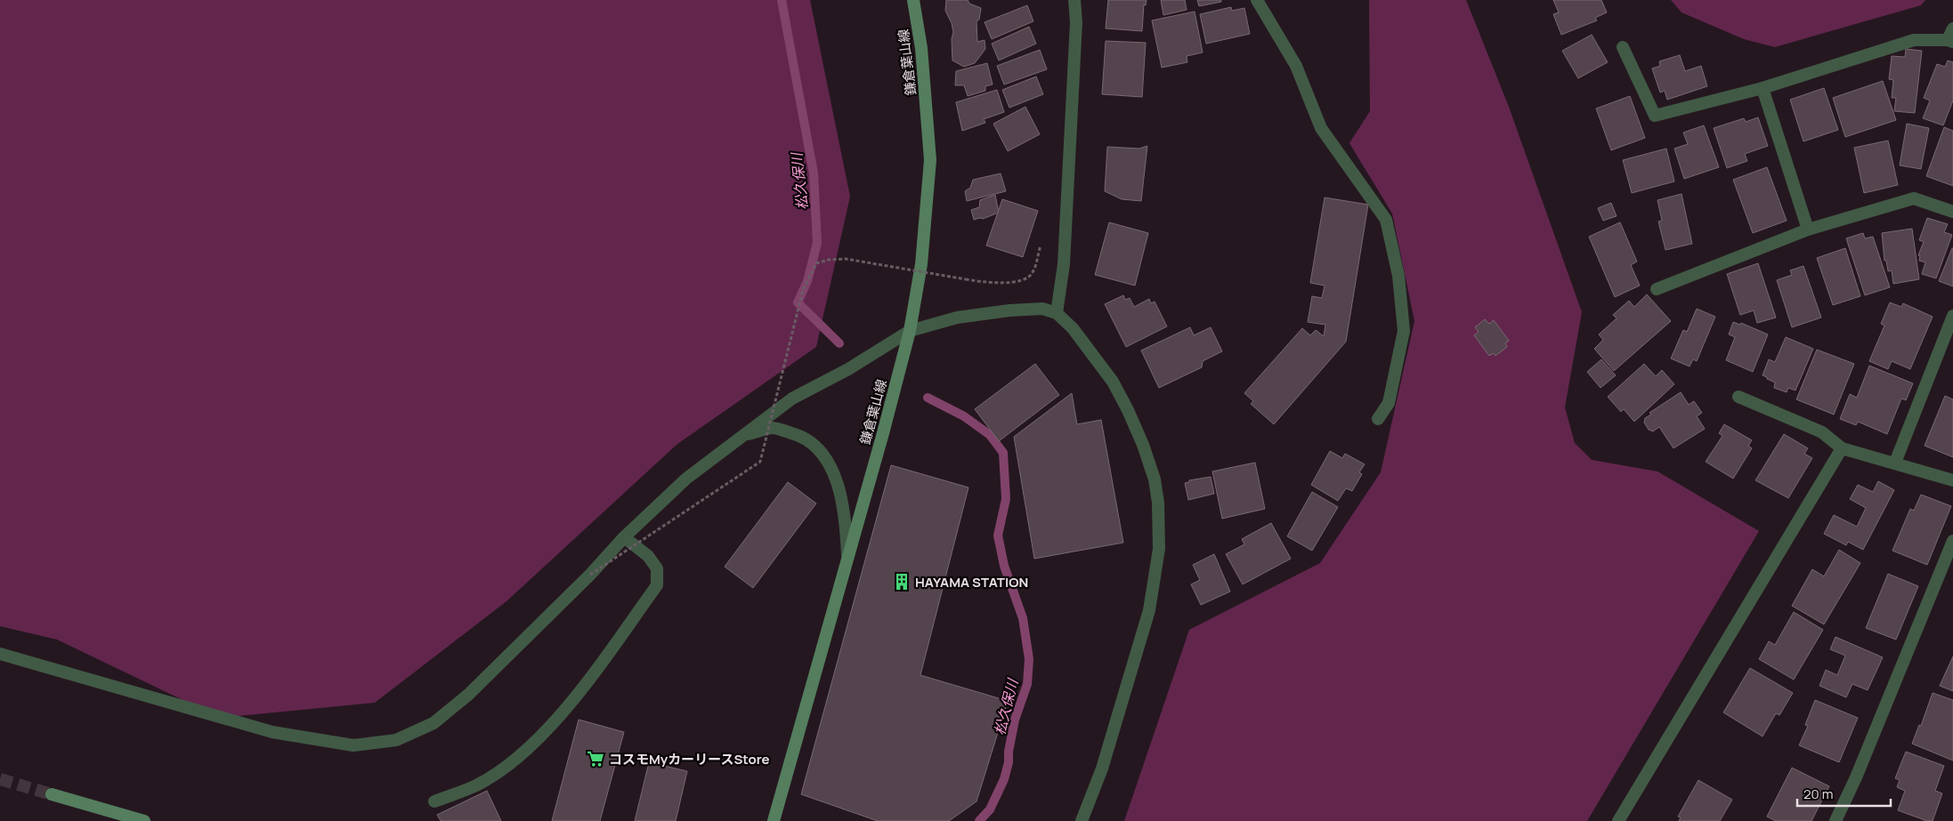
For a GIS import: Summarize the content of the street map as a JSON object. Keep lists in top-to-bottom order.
{
  "streets": {
    "main road": ["鎌倉葉山線"]
  },
  "water": ["松久保川"],
  "places": {
    "building": ["HAYAMA STATION"],
    "supermarket": ["コスモMyカーリースStore"]
  },
  "scale_bar": "20 m"
}
